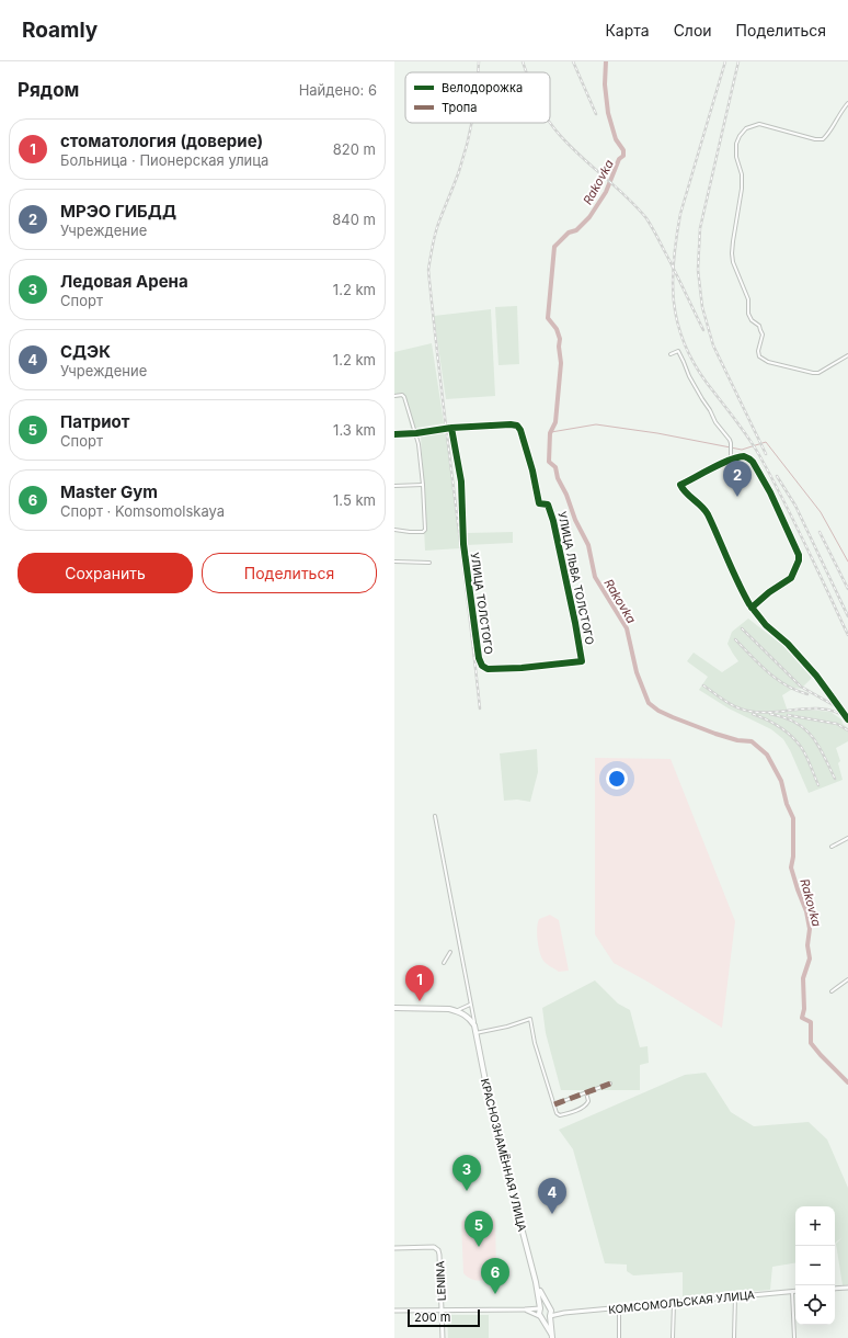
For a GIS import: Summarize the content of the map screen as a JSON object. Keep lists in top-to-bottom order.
{
  "streets": {
    "highway": ["КРАСНОЗНАМЁННАЯ УЛИЦА"],
    "main road": ["LENINA", "КОМСОМОЛЬСКАЯ УЛИЦА"],
    "street": ["УЛИЦА ЛЬВА ТОЛСТОГО", "УЛИЦА ТОЛСТОГО"]
  },
  "crossings": [
    ["УЛИЦА ЛЬВА ТОЛСТОГО", "УЛИЦА ТОЛСТОГО"],
    ["КРАСНОЗНАМЁННАЯ УЛИЦА", "КОМСОМОЛЬСКАЯ УЛИЦА"]
  ],
  "water": ["Rakovka"],
  "legend": ["Велодорожка", "Тропа"],
  "scale_bar": "200 m",
  "page": {
    "header": "Roamly",
    "nav": ["Карта", "Слои", "Поделиться"],
    "heading": ["Рядом", "Найдено: 6"],
    "list": [
      {
        "mark": "1",
        "name": "стоматология (доверие)",
        "note": "Больница · Пионерская улица",
        "value": "820 m"
      },
      {
        "mark": "2",
        "name": "МРЭО ГИБДД",
        "note": "Учреждение",
        "value": "840 m"
      },
      {
        "mark": "3",
        "name": "Ледовая Арена",
        "note": "Спорт",
        "value": "1.2 km"
      },
      {
        "mark": "4",
        "name": "СДЭК",
        "note": "Учреждение",
        "value": "1.2 km"
      },
      {
        "mark": "5",
        "name": "Патриот",
        "note": "Спорт",
        "value": "1.3 km"
      },
      {
        "mark": "6",
        "name": "Master Gym",
        "note": "Спорт · Komsomolskaya",
        "value": "1.5 km"
      }
    ],
    "pins": [
      "2",
      "1",
      "3",
      "4",
      "5",
      "6"
    ],
    "buttons": ["Сохранить", "Поделиться"],
    "map_buttons": ["+", "−"],
    "scale": "200 m"
  }
}
